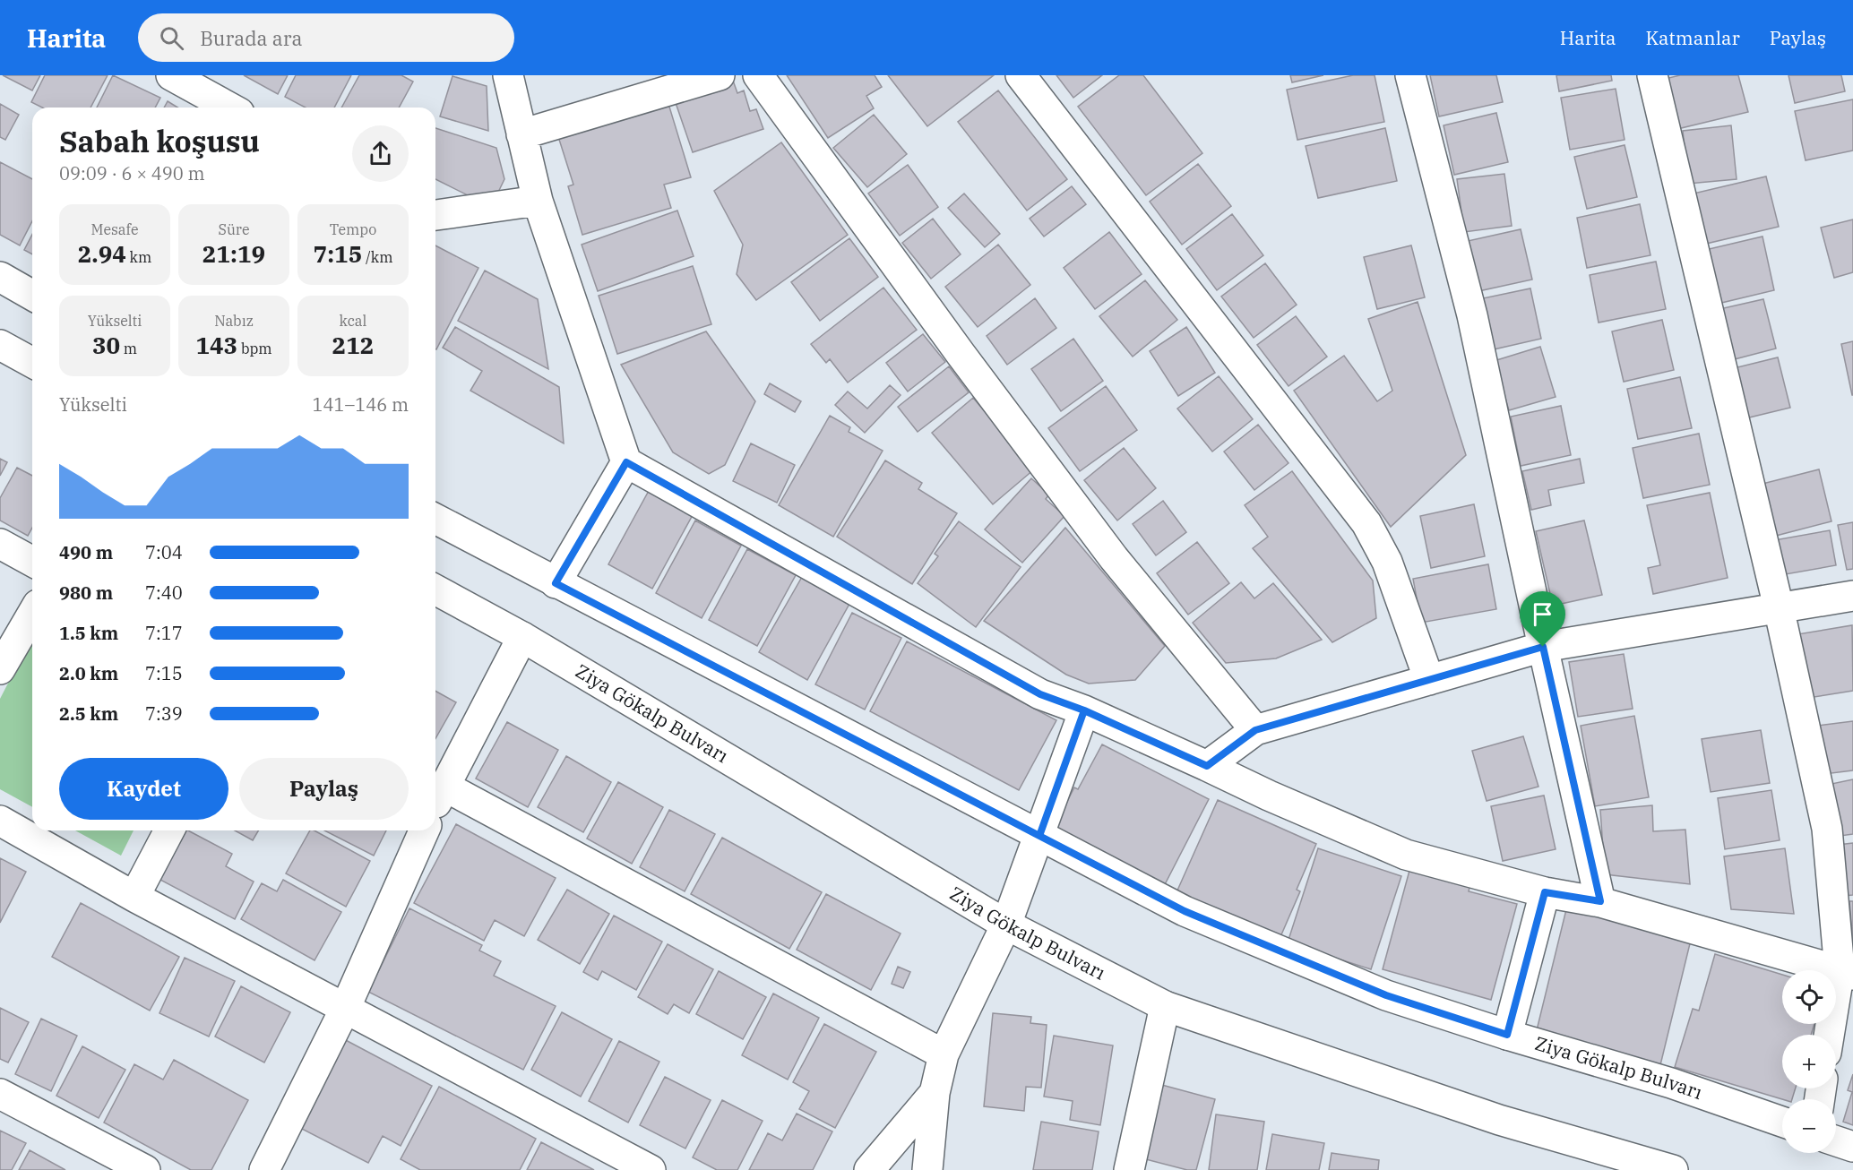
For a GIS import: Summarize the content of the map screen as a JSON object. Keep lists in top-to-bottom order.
{
  "streets": {
    "street": ["Ziya Gökalp Bulvarı"]
  },
  "page": {
    "header": "Harita",
    "search": "Burada ara",
    "nav": ["Harita", "Katmanlar", "Paylaş"],
    "heading": ["Sabah koşusu", "09:09 · 6 × 490 m"],
    "stats": [
      ["Mesafe", "2.94 km"],
      ["Süre", "21:19"],
      ["Tempo", "7:15 /km"],
      ["Yükselti", "30 m"],
      ["Nabız", "143 bpm"],
      ["kcal", "212"]
    ],
    "chart": ["Yükselti", "141–146 m"],
    "list": [
      {
        "name": "490 m",
        "note": "7:04"
      },
      {
        "name": "980 m",
        "note": "7:40"
      },
      {
        "name": "1.5 km",
        "note": "7:17"
      },
      {
        "name": "2.0 km",
        "note": "7:15"
      },
      {
        "name": "2.5 km",
        "note": "7:39"
      }
    ],
    "buttons": ["Kaydet", "Paylaş"],
    "map_buttons": ["+", "−"]
  }
}
